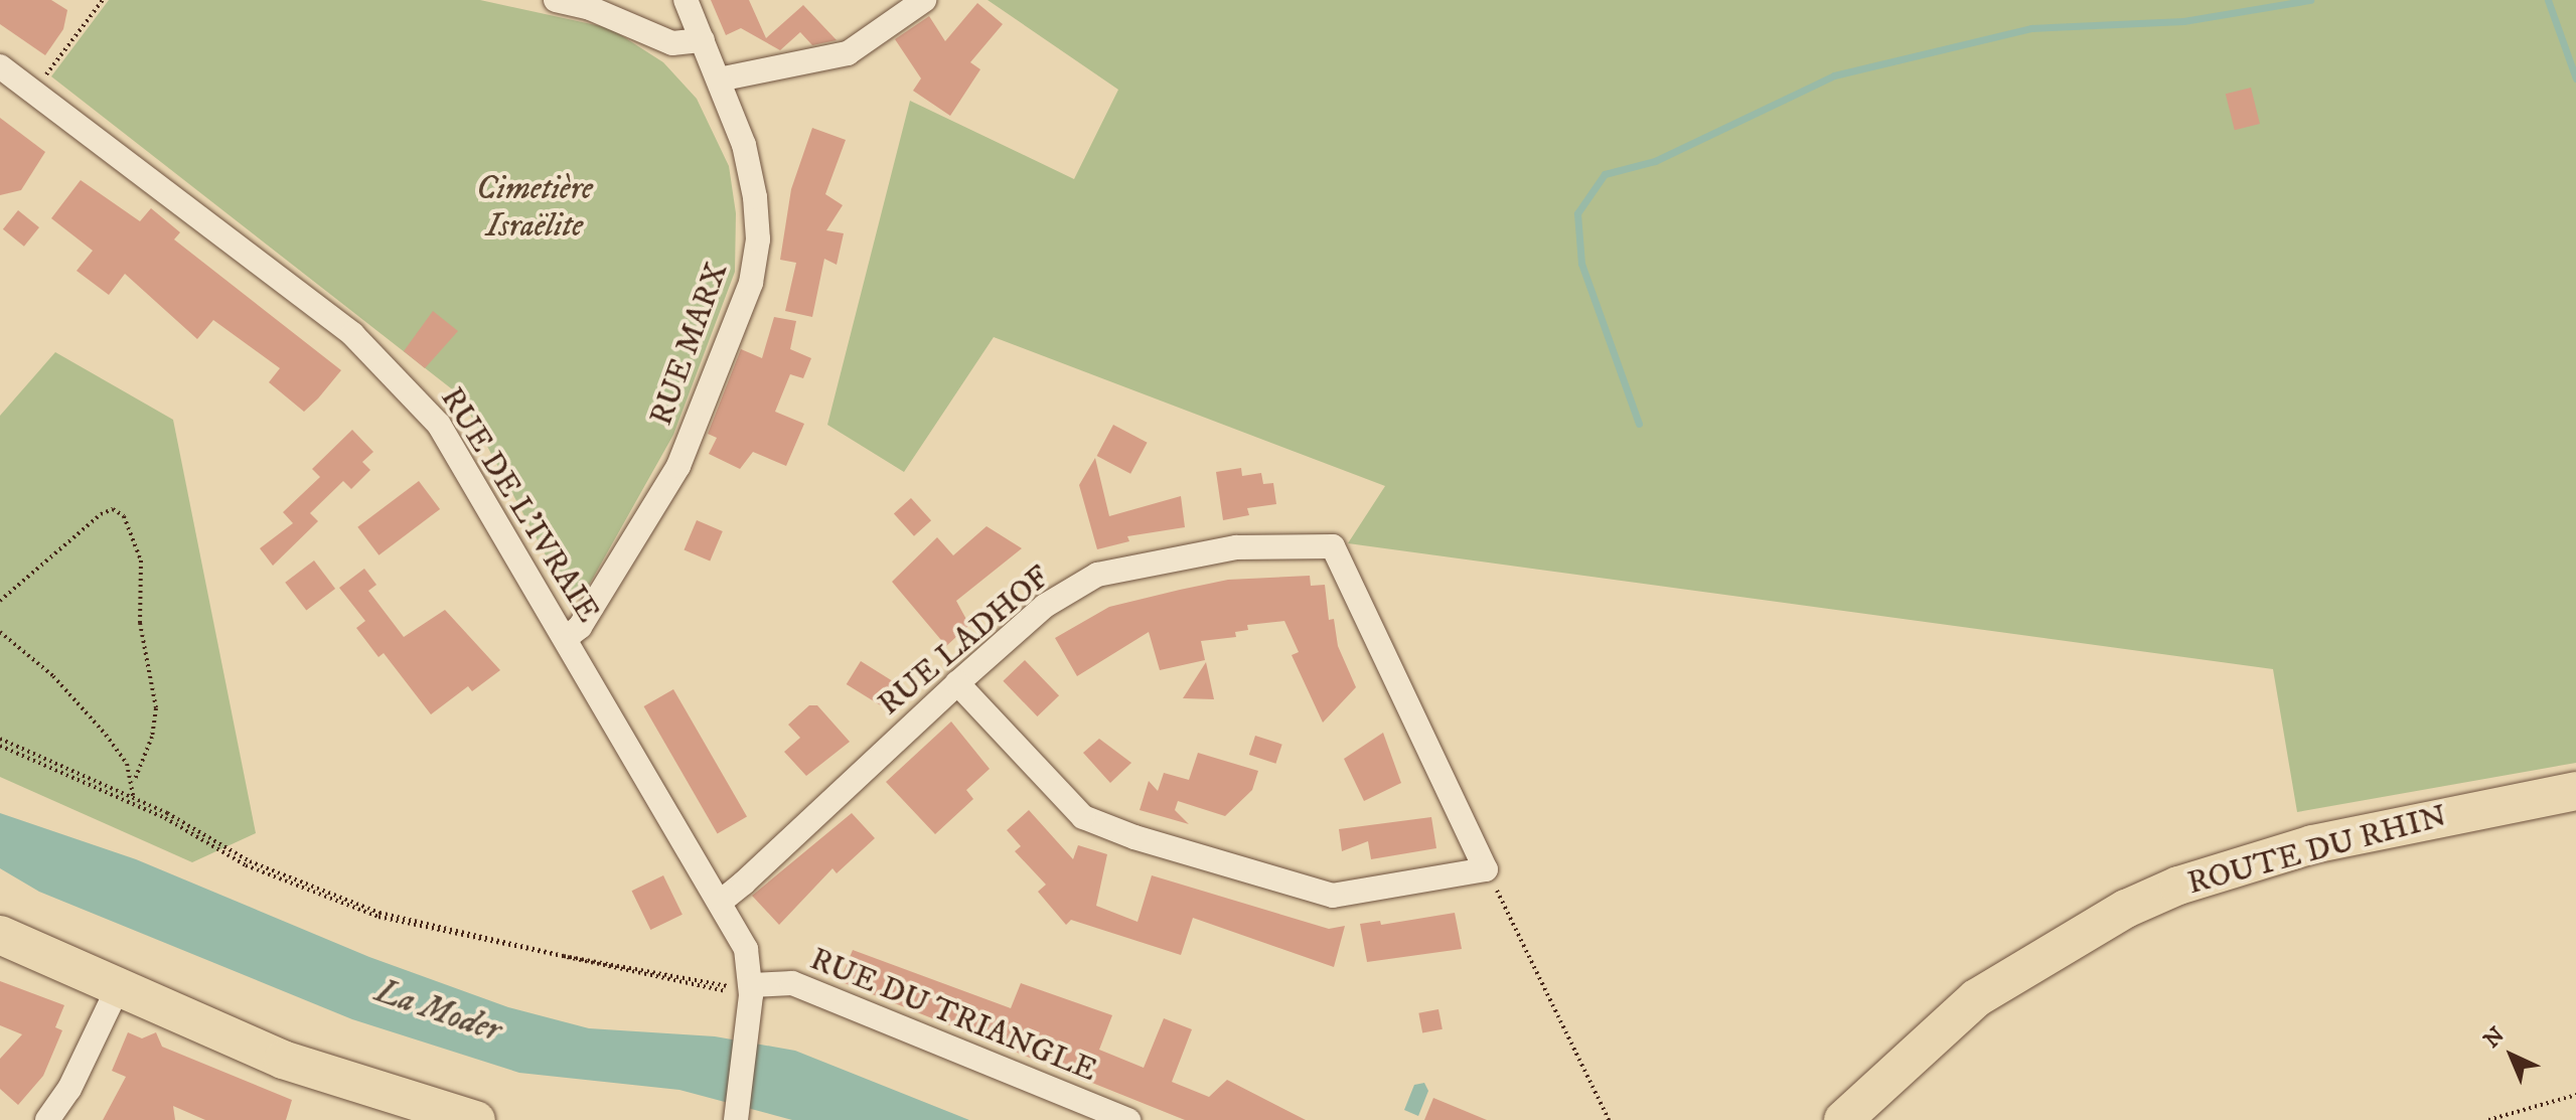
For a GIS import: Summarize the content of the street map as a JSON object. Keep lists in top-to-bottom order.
{
  "streets": {
    "main road": ["ROUTE DU RHIN"],
    "street": [
      "RUE MARX",
      "RUE DE L'IVRAIE",
      "RUE LADHOF",
      "RUE DU TRIANGLE"
    ]
  },
  "crossings": [
    ["RUE MARX", "RUE DE L'IVRAIE"],
    ["RUE DE L'IVRAIE", "RUE LADHOF"],
    ["RUE DE L'IVRAIE", "RUE DU TRIANGLE"]
  ],
  "water": ["La Moder"],
  "parks": ["Cimetière Israëlite"],
  "north": "top left"
}
